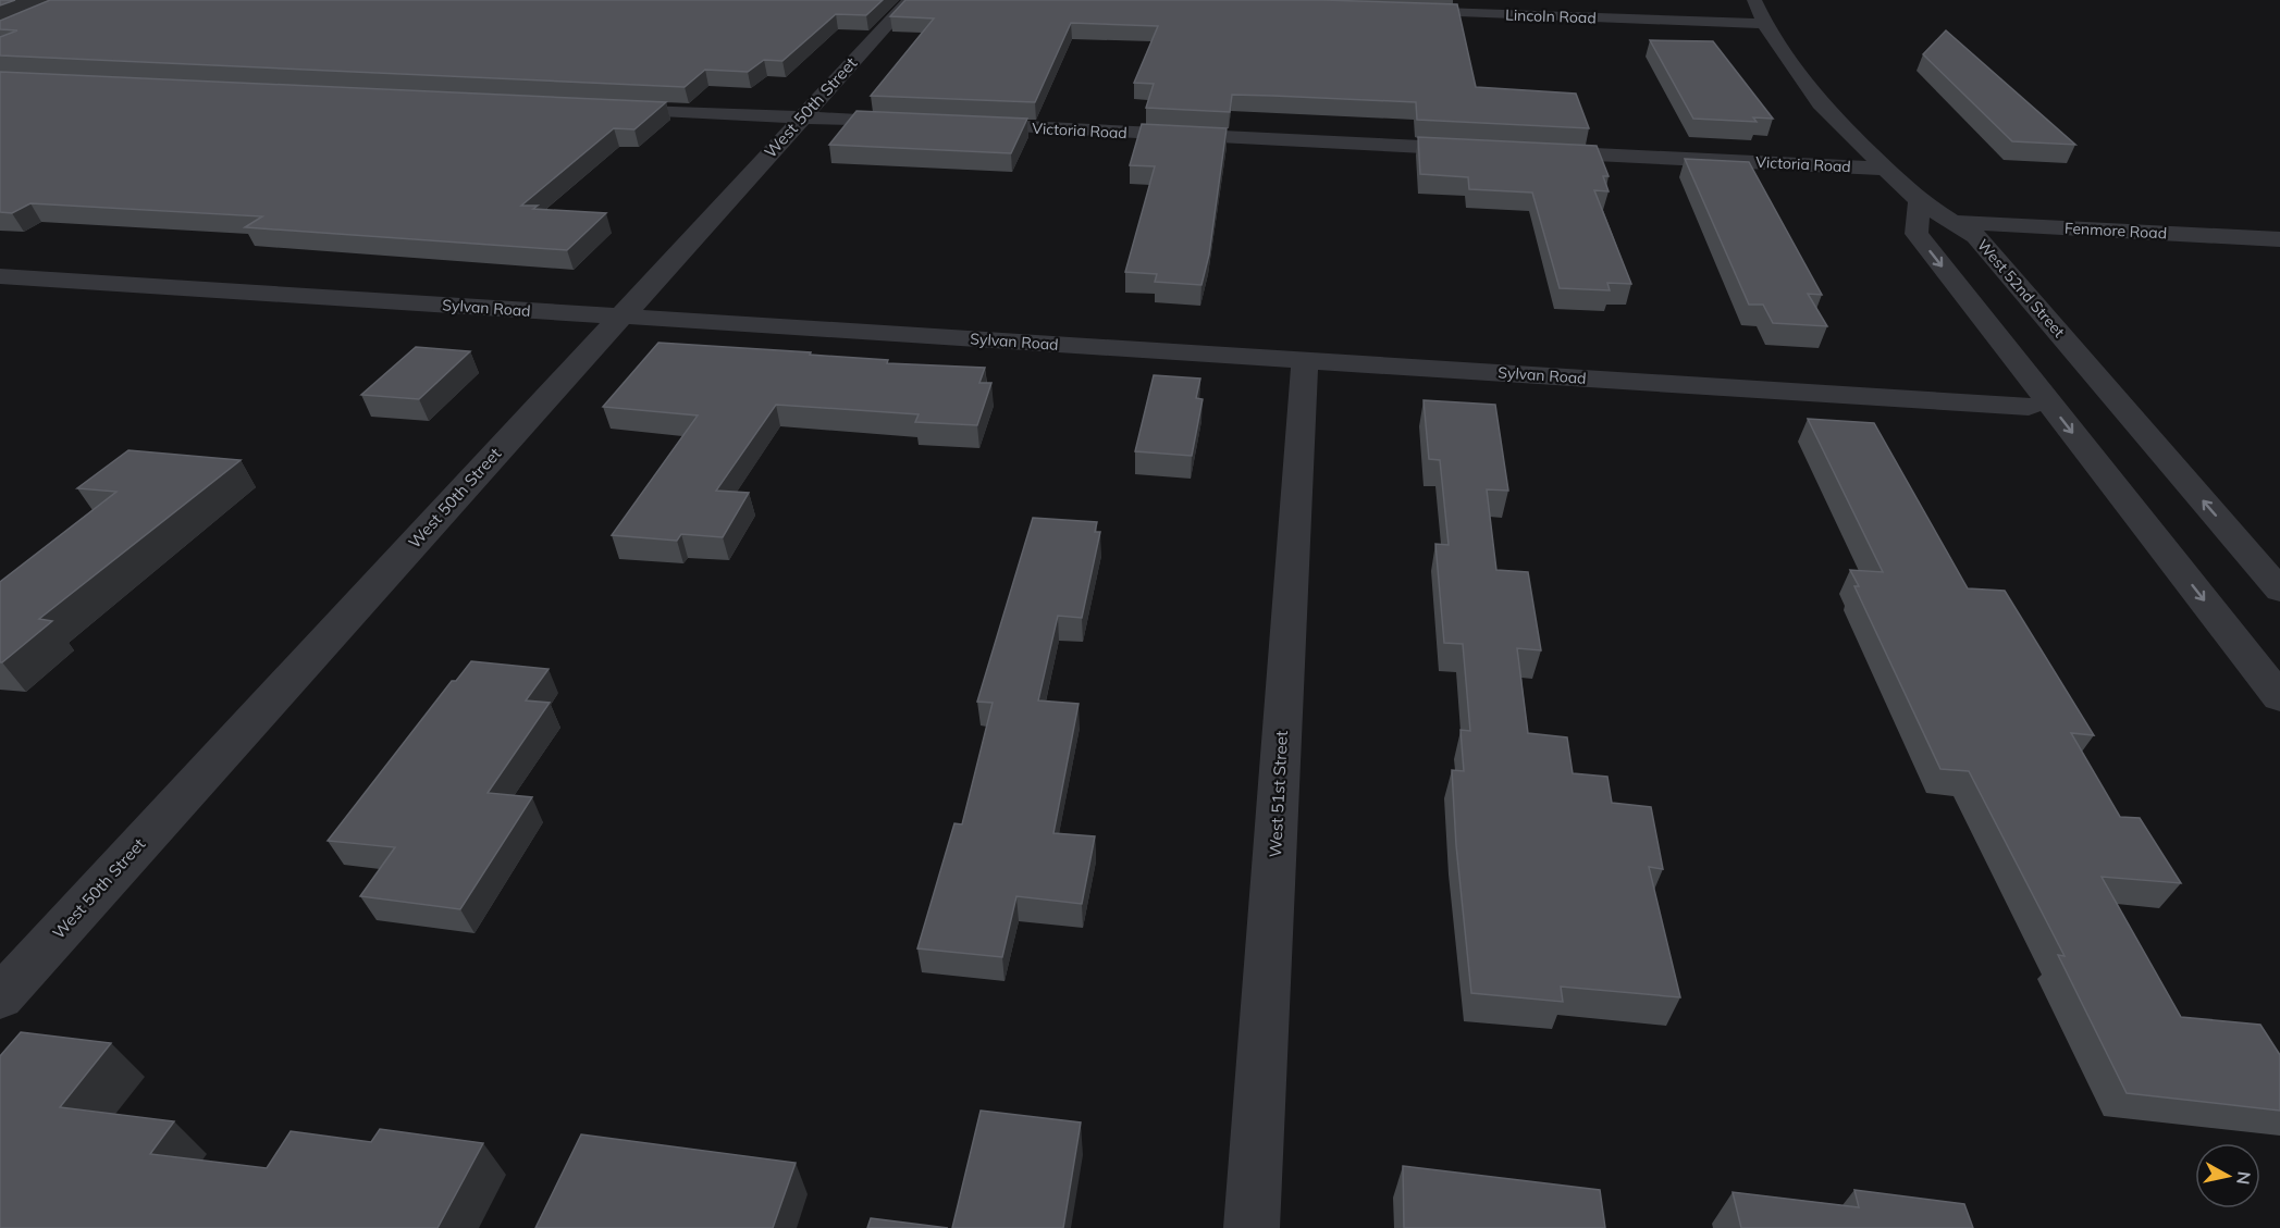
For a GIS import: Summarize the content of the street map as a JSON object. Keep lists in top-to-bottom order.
{
  "streets": {
    "street": [
      "Lincoln Road",
      "West 50th Street",
      "Victoria Road",
      "Fenmore Road",
      "West 52nd Street",
      "Sylvan Road",
      "West 51st Street"
    ]
  },
  "crossings": [
    ["Lincoln Road", "West 52nd Street"],
    ["West 50th Street", "Sylvan Road"],
    ["Victoria Road", "West 52nd Street"],
    ["Fenmore Road", "West 52nd Street"],
    ["Sylvan Road", "West 51st Street"]
  ],
  "north": "right"
}
